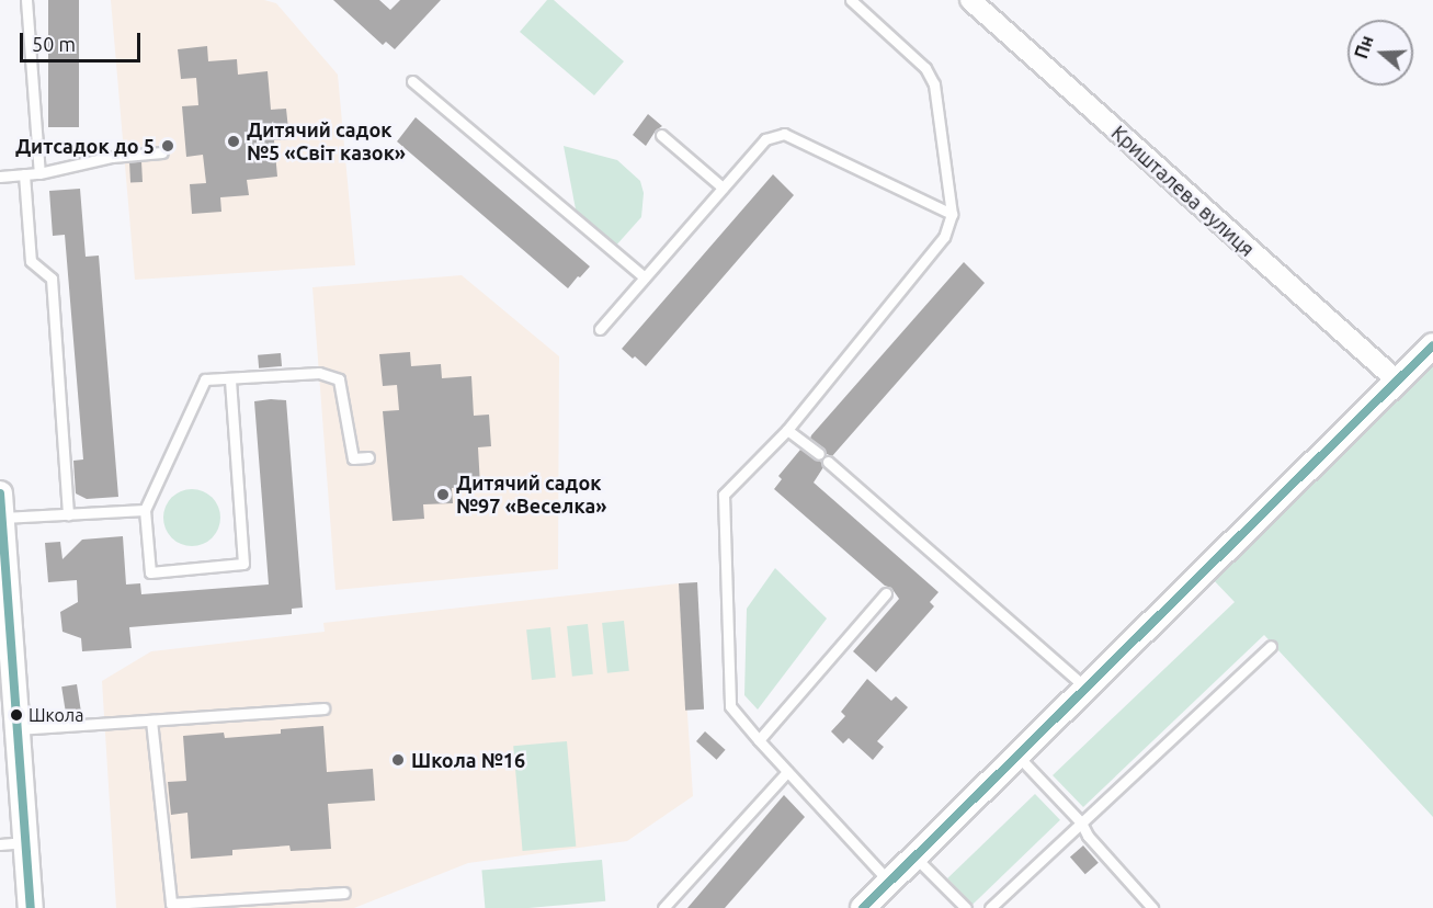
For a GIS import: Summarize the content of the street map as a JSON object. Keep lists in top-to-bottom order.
{
  "streets": {
    "street": ["Кришталева вулиця"]
  },
  "places": [
    "Дитячий садок №5 «Світ казок»",
    "Дитсадок до 5",
    "Дитячий садок №97 «Веселка»",
    "Школа",
    "Школа №16"
  ],
  "scale_bar": "50 m",
  "north": "left"
}
